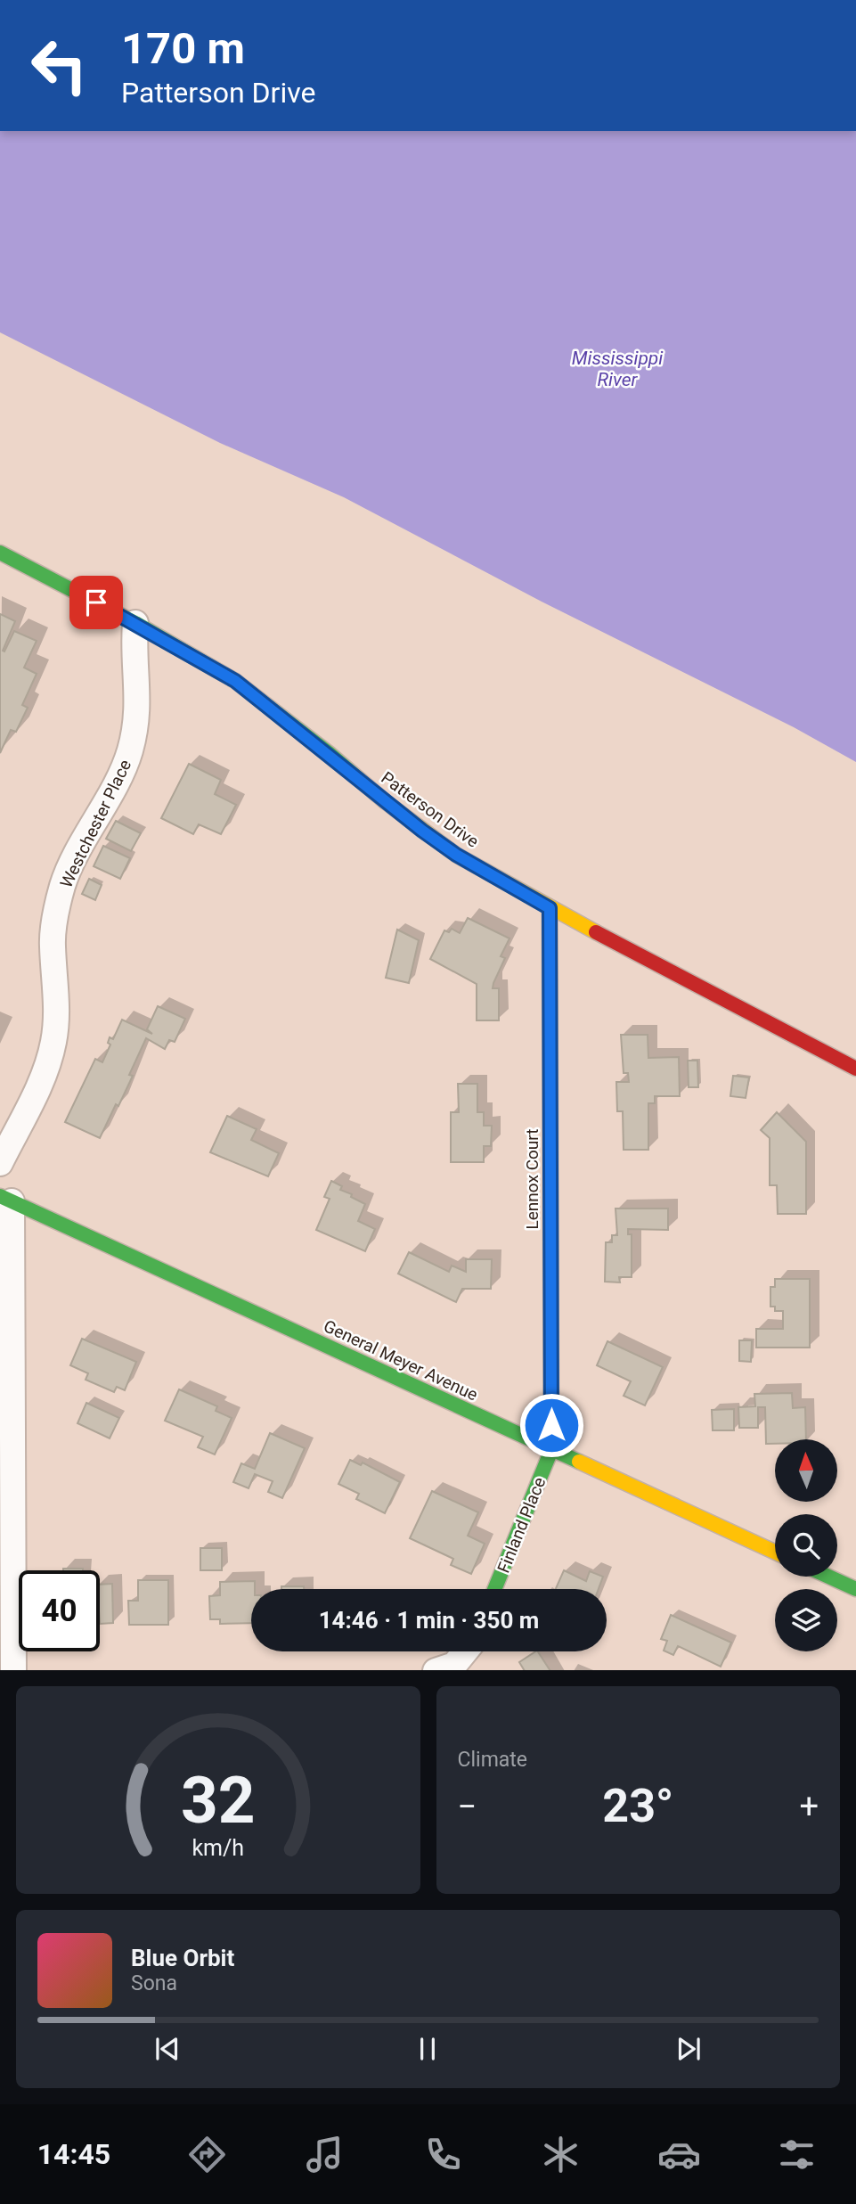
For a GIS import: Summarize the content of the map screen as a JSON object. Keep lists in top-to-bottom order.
{
  "streets": {
    "street": [
      "Patterson Drive",
      "Westchester Place",
      "Lennox Court",
      "General Meyer Avenue",
      "Finland Place"
    ]
  },
  "crossings": [
    ["Patterson Drive", "Westchester Place"],
    ["Patterson Drive", "Lennox Court"],
    ["Lennox Court", "General Meyer Avenue"],
    ["Lennox Court", "Finland Place"],
    ["General Meyer Avenue", "Finland Place"]
  ],
  "water": ["Mississippi River"],
  "north": "top",
  "page": {
    "turn": ["170 m", "Patterson Drive"],
    "limit": "40",
    "trip": "14:46 · 1 min · 350 m",
    "tile": "Climate",
    "heat": ["−", "23°", "+"],
    "song": ["Blue Orbit", "Sona"],
    "tabs": "14:45",
    "gauge": ["32", "km/h"]
  }
}
